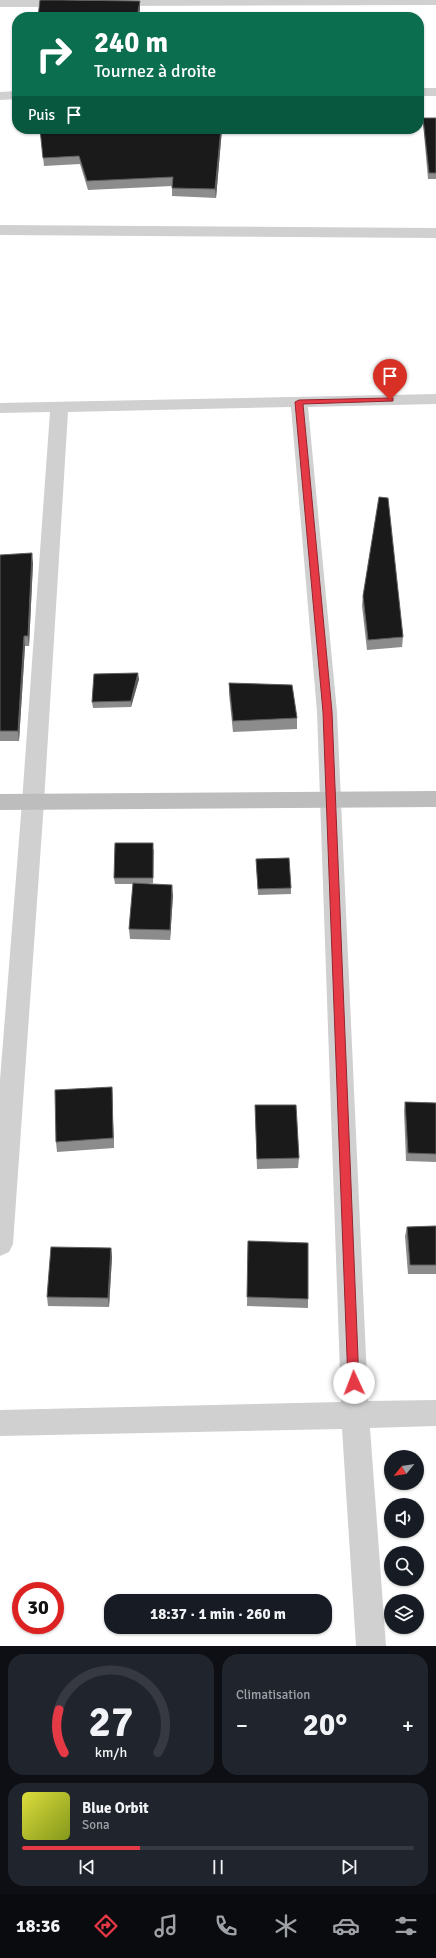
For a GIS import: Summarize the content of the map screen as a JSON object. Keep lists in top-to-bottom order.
{
  "north": "bottom left",
  "page": {
    "turn": ["240 m", "Tournez à droite"],
    "then": "Puis",
    "limit": "30",
    "trip": "18:37 · 1 min · 260 m",
    "tile": "Climatisation",
    "heat": ["−", "20°", "+"],
    "song": ["Blue Orbit", "Sona"],
    "tabs": "18:36",
    "gauge": ["27", "km/h"]
  }
}
